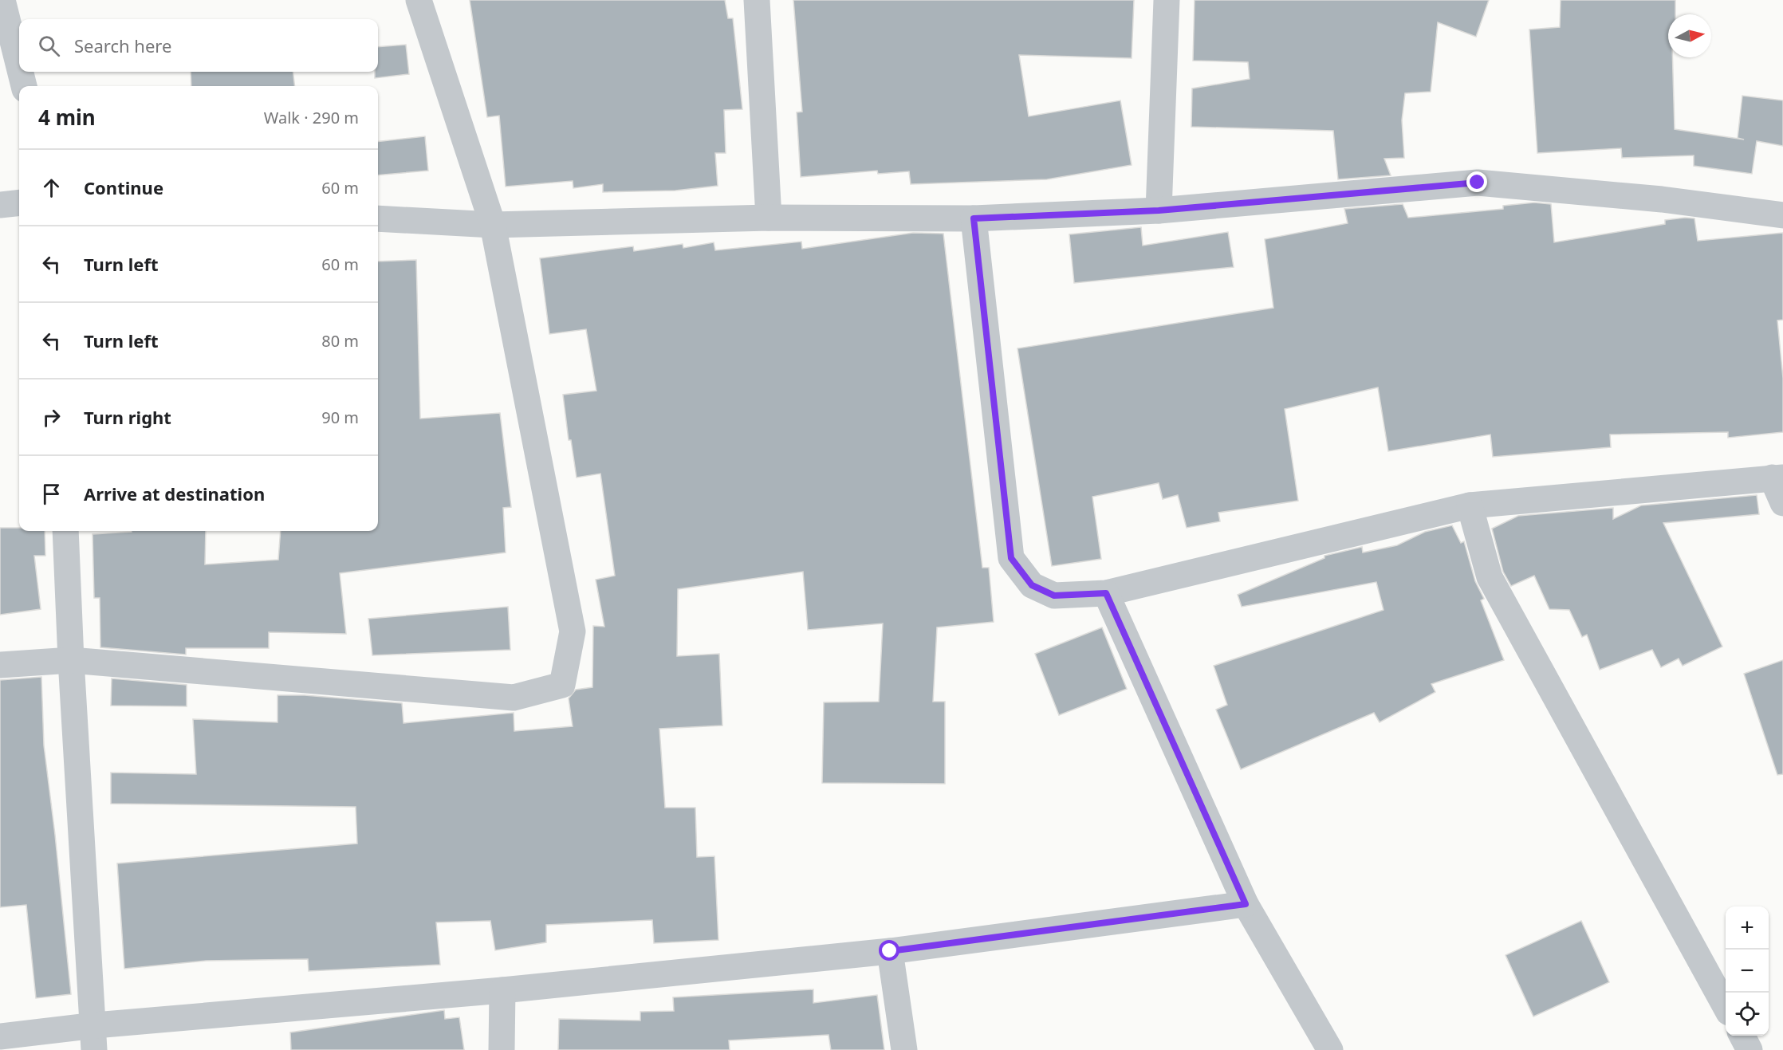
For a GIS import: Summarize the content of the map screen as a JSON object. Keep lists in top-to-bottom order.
{
  "north": "right",
  "page": {
    "search": "Search here",
    "heading": ["4 min", "Walk · 290 m"],
    "list": [
      ["Continue", "60 m"],
      ["Turn left", "60 m"],
      ["Turn left", "80 m"],
      ["Turn right", "90 m"],
      "Arrive at destination"
    ],
    "map_buttons": ["+", "−"]
  }
}
